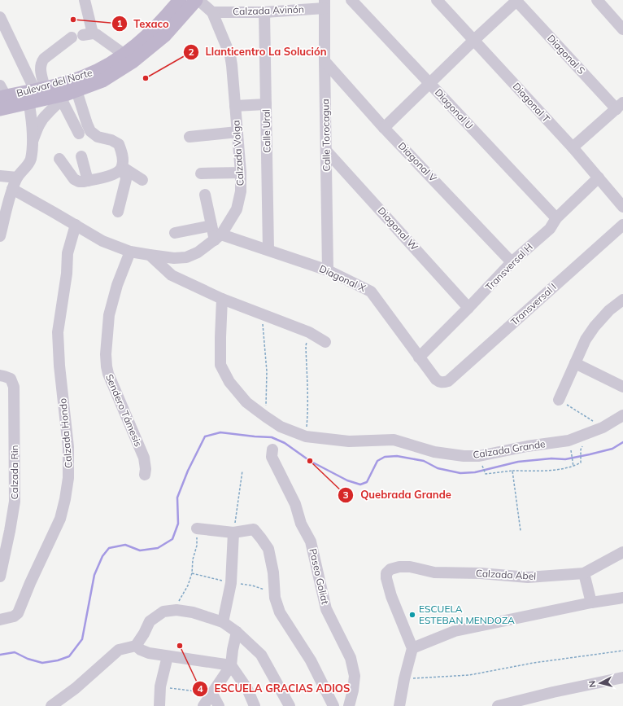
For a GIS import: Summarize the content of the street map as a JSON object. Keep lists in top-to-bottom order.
{
  "streets": {
    "main road": ["Bulevar del Norte"],
    "street": [
      "Calzada Avinón",
      "Diagonal S",
      "Diagonal T",
      "Diagonal U",
      "Calle Ural",
      "Calle Torocagua",
      "Calzada Volga",
      "Diagonal V",
      "Diagonal W",
      "Transversal H",
      "Diagonal X",
      "Transversal I",
      "Sendero Támesis",
      "Calzada Hondo",
      "Calzada Grande",
      "Calzada Rin",
      "Calzada Abel",
      "Paseo Goliat"
    ]
  },
  "crossings": [
    ["Calzada Avinón", "Calle Ural"],
    ["Calzada Avinón", "Calle Torocagua"],
    ["Calzada Avinón", "Calzada Volga"],
    ["Bulevar del Norte", "Calzada Volga"],
    ["Diagonal T", "Transversal H"],
    ["Diagonal U", "Transversal H"],
    ["Calle Ural", "Diagonal X"],
    ["Calle Torocagua", "Diagonal V"],
    ["Calle Torocagua", "Diagonal W"],
    ["Calle Torocagua", "Diagonal X"],
    ["Calzada Volga", "Diagonal X"],
    ["Calzada Volga", "Sendero Támesis"],
    ["Calzada Volga", "Calzada Hondo"],
    ["Diagonal V", "Transversal H"],
    ["Diagonal W", "Transversal H"],
    ["Transversal H", "Diagonal X"],
    ["Diagonal X", "Transversal I"]
  ],
  "places": [
    "Texaco",
    "Llanticentro La Solución",
    "Quebrada Grande",
    "ESCUELA ESTEBAN MENDOZA",
    "ESCUELA GRACIAS ADIOS"
  ],
  "north": "left"
}
